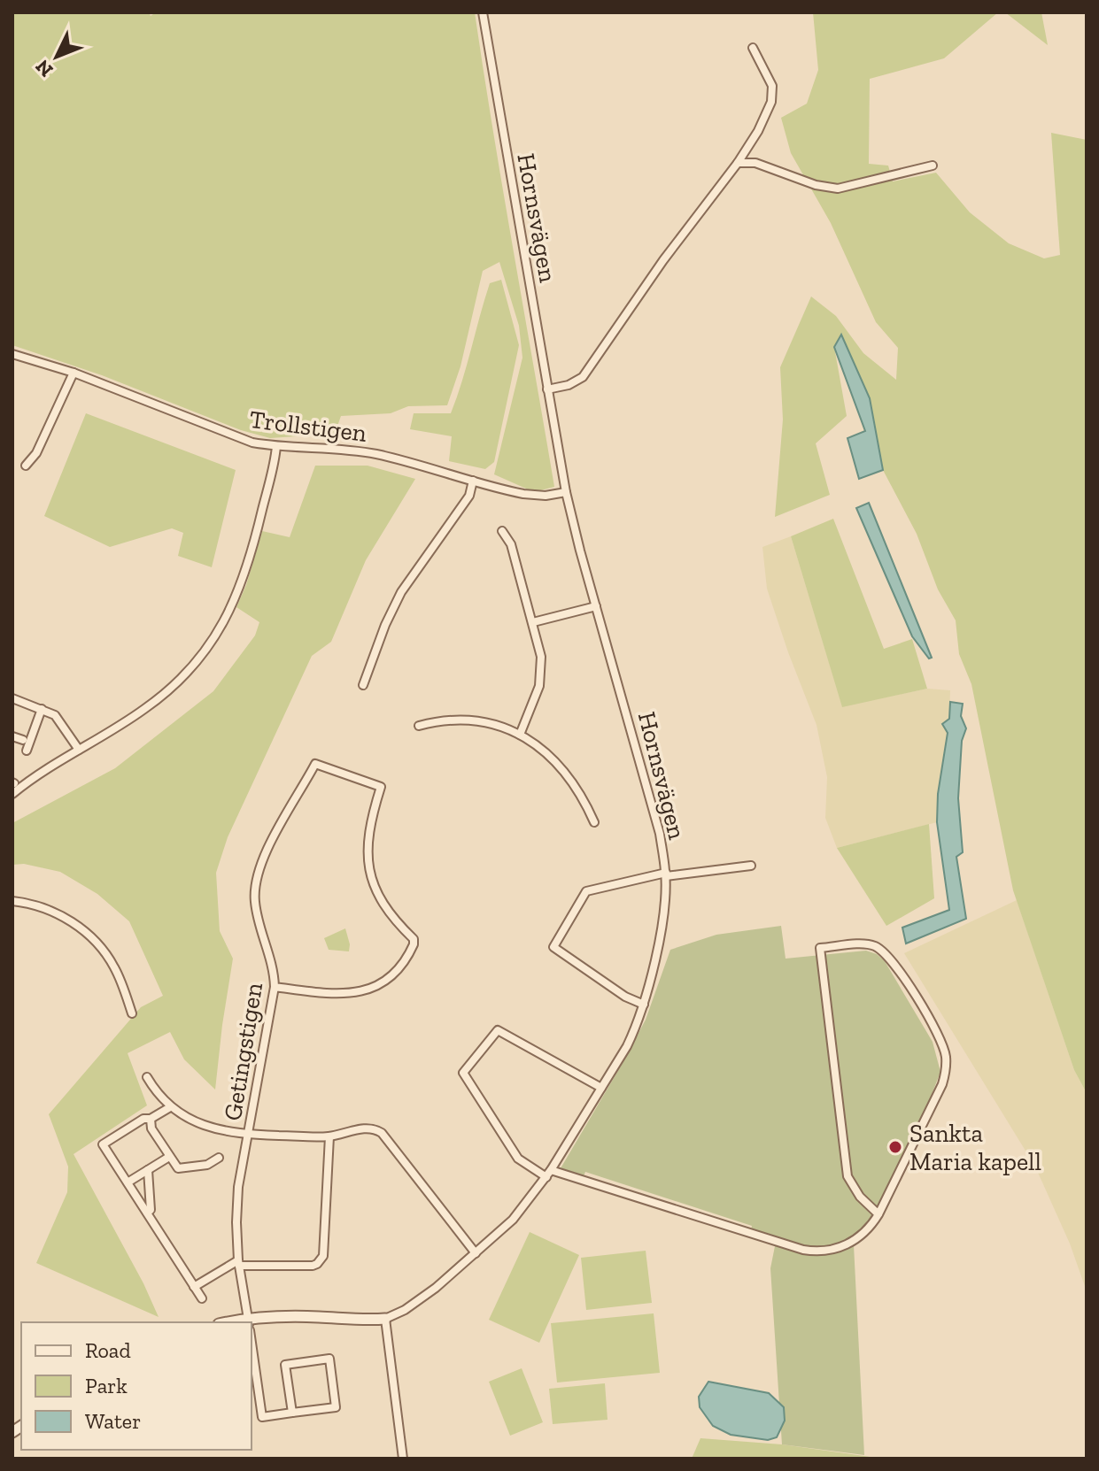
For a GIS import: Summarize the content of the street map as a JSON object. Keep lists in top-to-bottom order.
{
  "streets": {
    "street": ["Hornsvägen", "Trollstigen", "Getingstigen"]
  },
  "crossings": [
    ["Hornsvägen", "Trollstigen"]
  ],
  "places": ["Sankta Maria kapell"],
  "legend": ["Road", "Park", "Water"],
  "north": "bottom left"
}
